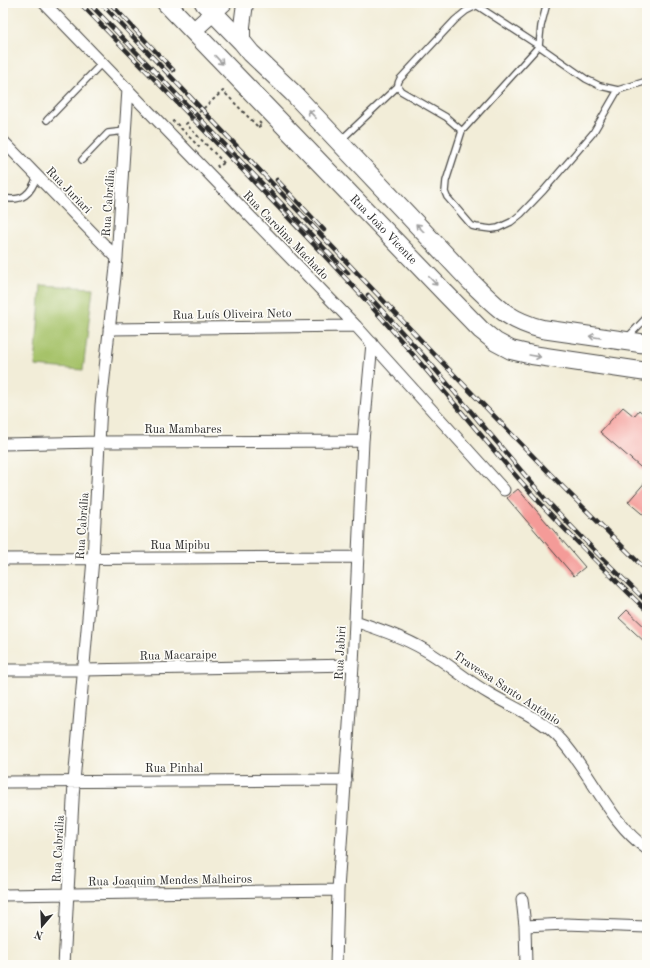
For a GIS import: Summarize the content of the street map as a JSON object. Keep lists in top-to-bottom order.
{
  "streets": {
    "main road": ["Rua João Vicente"],
    "street": [
      "Rua Juriari",
      "Rua Cabrália",
      "Rua Carolina Machado",
      "Rua Luís Oliveira Neto",
      "Rua Mambares",
      "Rua Mipibu",
      "Rua Jabiri",
      "Rua Macaraipe",
      "Travessa Santo Antônio",
      "Rua Pinhal",
      "Rua Joaquim Mendes Malheiros"
    ]
  },
  "crossings": [
    ["Rua Juriari", "Rua Cabrália"],
    ["Rua Cabrália", "Rua Carolina Machado"],
    ["Rua Cabrália", "Rua Luís Oliveira Neto"],
    ["Rua Cabrália", "Rua Mambares"],
    ["Rua Cabrália", "Rua Mipibu"],
    ["Rua Cabrália", "Rua Macaraipe"],
    ["Rua Cabrália", "Rua Pinhal"],
    ["Rua Cabrália", "Rua Joaquim Mendes Malheiros"],
    ["Rua Carolina Machado", "Rua Luís Oliveira Neto"],
    ["Rua Carolina Machado", "Rua Jabiri"],
    ["Rua Mambares", "Rua Jabiri"],
    ["Rua Mipibu", "Rua Jabiri"],
    ["Rua Jabiri", "Rua Macaraipe"],
    ["Rua Jabiri", "Travessa Santo Antônio"],
    ["Rua Jabiri", "Rua Pinhal"],
    ["Rua Jabiri", "Rua Joaquim Mendes Malheiros"]
  ],
  "north": "bottom"
}
